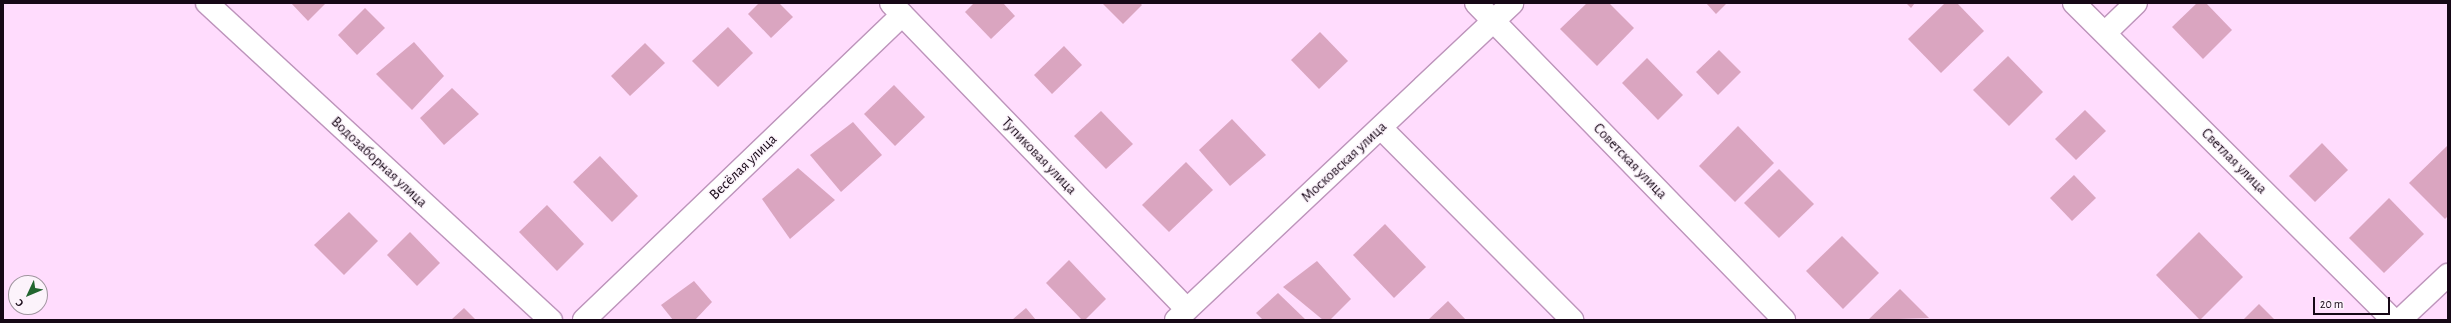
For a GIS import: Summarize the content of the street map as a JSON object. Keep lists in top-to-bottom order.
{
  "streets": {
    "street": [
      "Тупиковая улица",
      "Советская улица",
      "Светлая улица",
      "Водозаборная улица",
      "Московская улица",
      "Весёлая улица"
    ]
  },
  "crossings": [
    ["Тупиковая улица", "Московская улица"],
    ["Тупиковая улица", "Весёлая улица"],
    ["Советская улица", "Московская улица"]
  ],
  "scale_bar": "20 m",
  "north": "bottom left"
}
